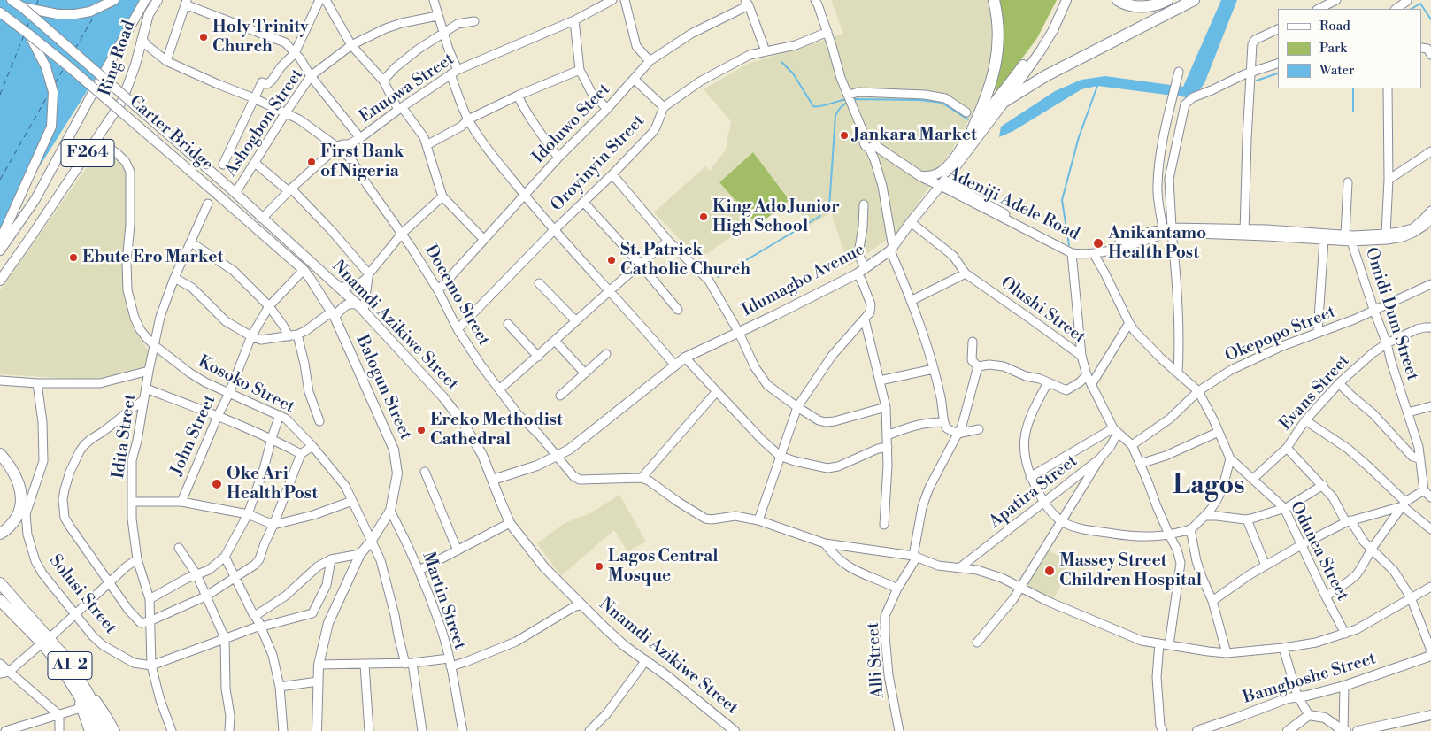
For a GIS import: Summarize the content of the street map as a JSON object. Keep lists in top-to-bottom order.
{
  "streets": {
    "highway": ["A1-2"],
    "main road": [
      "Ring Road",
      "Carter Bridge",
      "F264",
      "Adeniji Adele Road",
      "Idumagbo Avenue",
      "Nnamdi Azikiwe Street",
      "Balogun Street",
      "Bamgboshe Street"
    ],
    "street": [
      "Enuowa Street",
      "Ashogbon Street",
      "Idoluwo Steet",
      "Oroyinyin Street",
      "Docemo Street",
      "Olushi Street",
      "Omidi Dum Street",
      "Okepopo Street",
      "Kosoko Street",
      "Evans Street",
      "John Street",
      "Idita Street",
      "Apatira Street",
      "Odunea Street",
      "Solusi Street",
      "Martin Street",
      "Alli Street"
    ]
  },
  "crossings": [
    ["Ring Road", "Docemo Street"],
    ["Ring Road", "Kosoko Street"],
    ["Enuowa Street", "Docemo Street"],
    ["Enuowa Street", "Nnamdi Azikiwe Street"],
    ["Ashogbon Street", "Docemo Street"],
    ["Ashogbon Street", "Nnamdi Azikiwe Street"],
    ["Idoluwo Steet", "Docemo Street"],
    ["Carter Bridge", "Balogun Street"],
    ["Oroyinyin Street", "Docemo Street"],
    ["Adeniji Adele Road", "Idumagbo Avenue"],
    ["Adeniji Adele Road", "Omidi Dum Street"],
    ["Adeniji Adele Road", "Odunea Street"],
    ["Idumagbo Avenue", "Docemo Street"],
    ["Idumagbo Avenue", "Olushi Street"],
    ["Idumagbo Avenue", "Nnamdi Azikiwe Street"],
    ["Olushi Street", "Okepopo Street"],
    ["Olushi Street", "Apatira Street"],
    ["Omidi Dum Street", "Okepopo Street"],
    ["Omidi Dum Street", "Evans Street"],
    ["Okepopo Street", "Odunea Street"],
    ["Kosoko Street", "Balogun Street"],
    ["Kosoko Street", "John Street"],
    ["Kosoko Street", "Idita Street"],
    ["Balogun Street", "John Street"],
    ["Balogun Street", "Martin Street"],
    ["Evans Street", "Odunea Street"],
    ["Idita Street", "Solusi Street"]
  ],
  "districts": ["Lagos"],
  "places": [
    "Holy Trinity Church",
    "Jankara Market",
    "First Bank of Nigeria",
    "King Ado Junior High School",
    "Anikantamo Health Post",
    "Ebute Ero Market",
    "St. Patrick Catholic Church",
    "Ereko Methodist Cathedral",
    "Oke Ari Health Post",
    "Lagos Central Mosque",
    "Massey Street Children Hospital"
  ],
  "legend": ["Road", "Park", "Water"]
}
